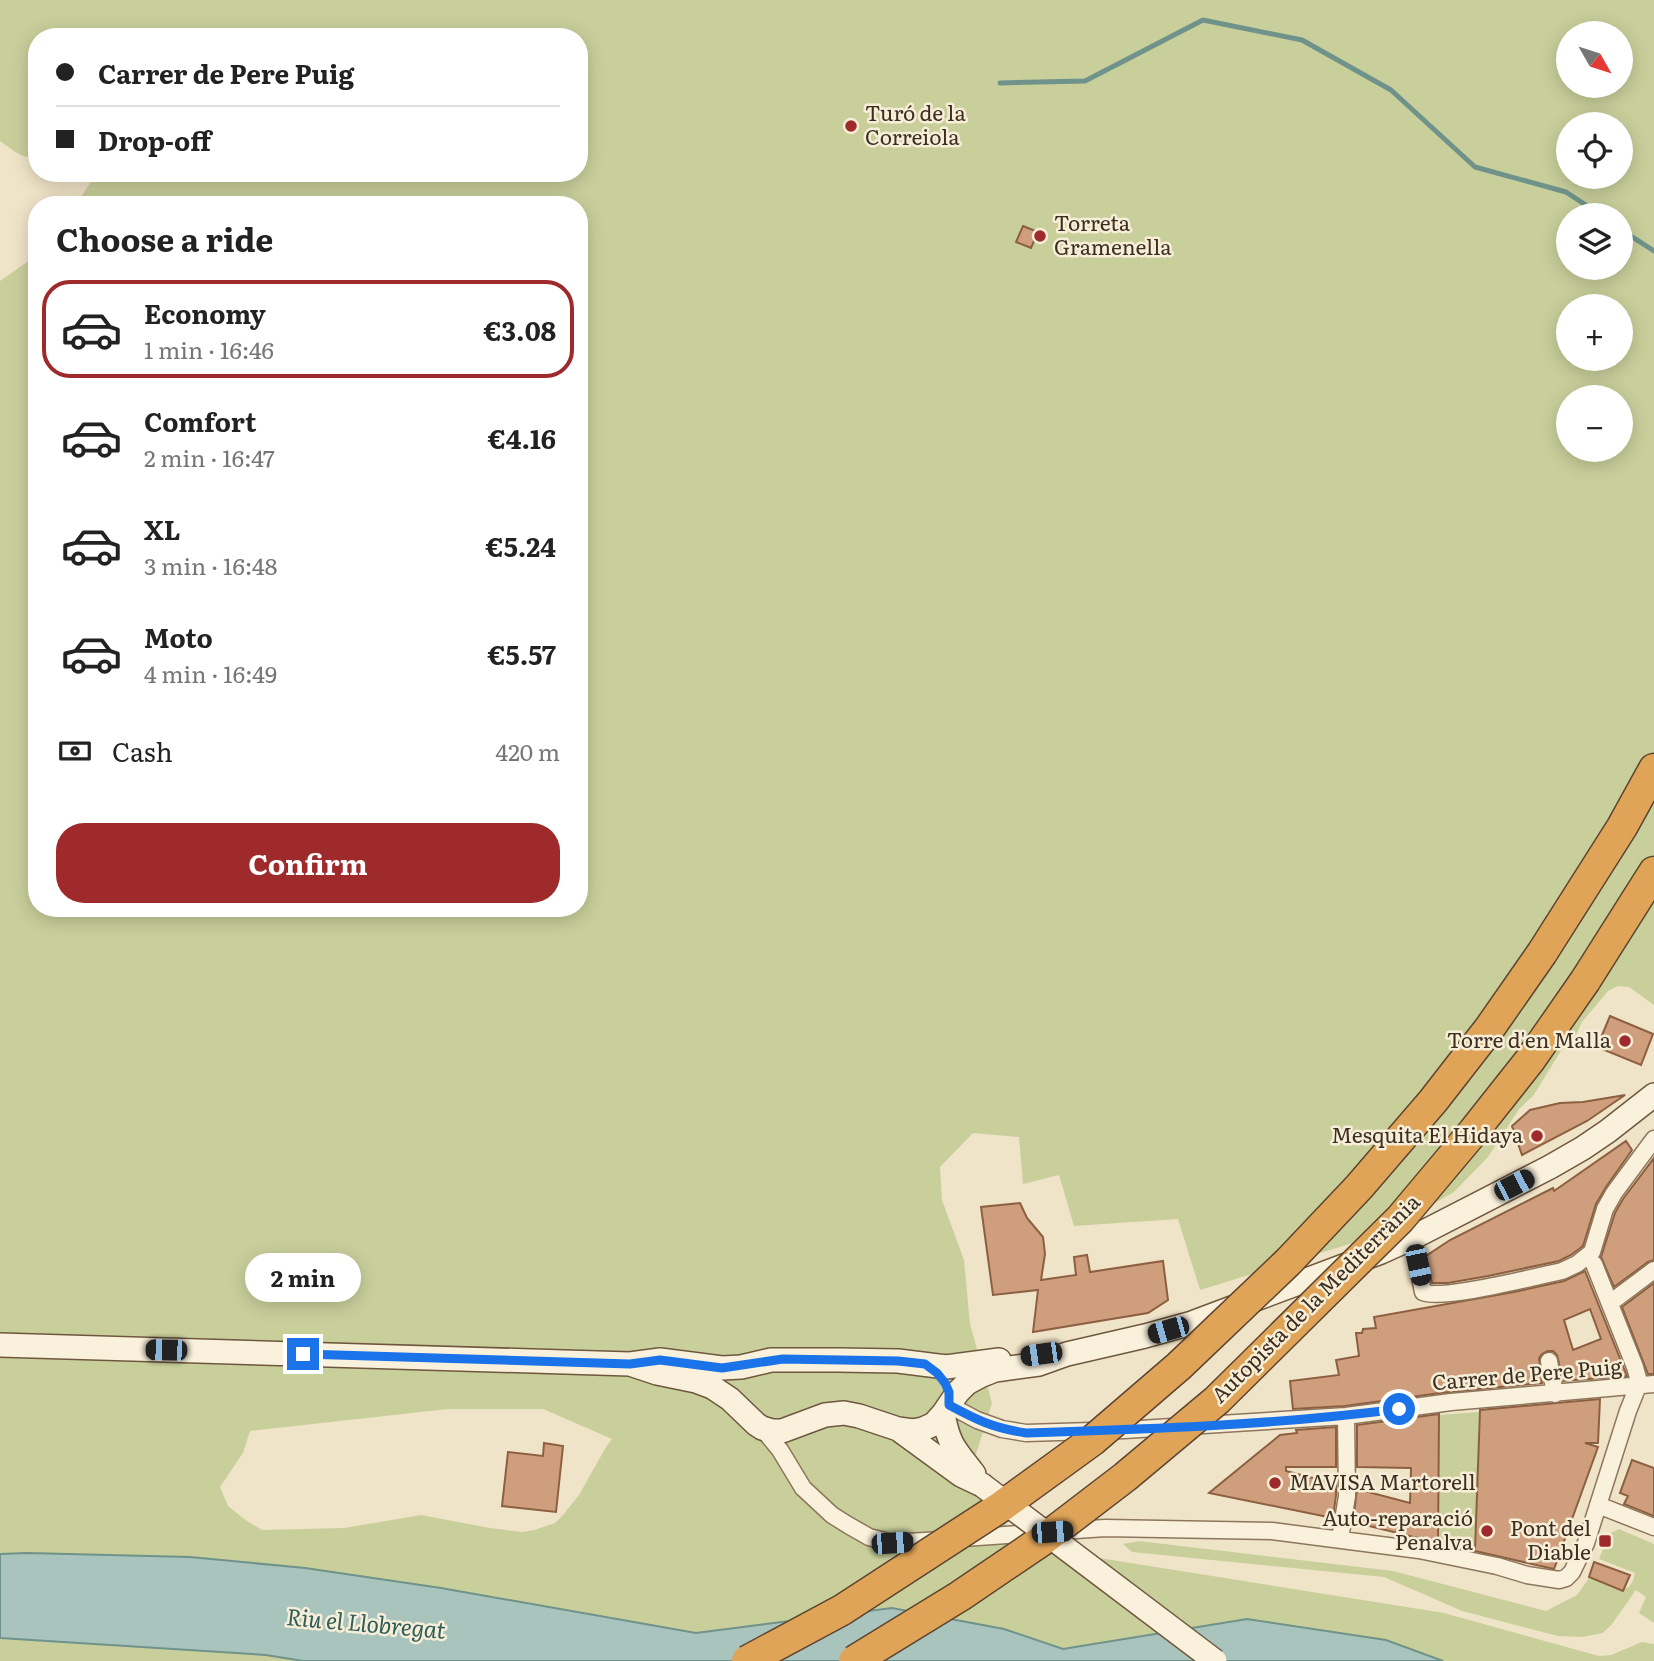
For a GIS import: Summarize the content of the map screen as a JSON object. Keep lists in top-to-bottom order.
{
  "streets": {
    "highway": ["Autopista de la Mediterrània"],
    "street": ["Carrer de Pere Puig"]
  },
  "water": ["Riu el Llobregat"],
  "places": {
    "other": [
      "Turó de la Correiola",
      "Torreta Gramenella",
      "Torre d'en Malla",
      "Mesquita El Hidaya",
      "MAVISA Martorell",
      "Auto-reparació Penalva"
    ],
    "transit": ["Pont del Diable"]
  },
  "north": "bottom right",
  "page": {
    "map_buttons": ["+", "−"],
    "banner": ["Carrer de Pere Puig", "Drop-off"],
    "heading": "Choose a ride",
    "list": [
      {
        "name": "Economy",
        "note": "1 min · 16:46",
        "value": "€3.08"
      },
      {
        "name": "Comfort",
        "note": "2 min · 16:47",
        "value": "€4.16"
      },
      {
        "name": "XL",
        "note": "3 min · 16:48",
        "value": "€5.24"
      },
      {
        "name": "Moto",
        "note": "4 min · 16:49",
        "value": "€5.57"
      }
    ],
    "pay": ["Cash", "420 m"],
    "buttons": "Confirm",
    "bubble": "2 min"
  }
}
